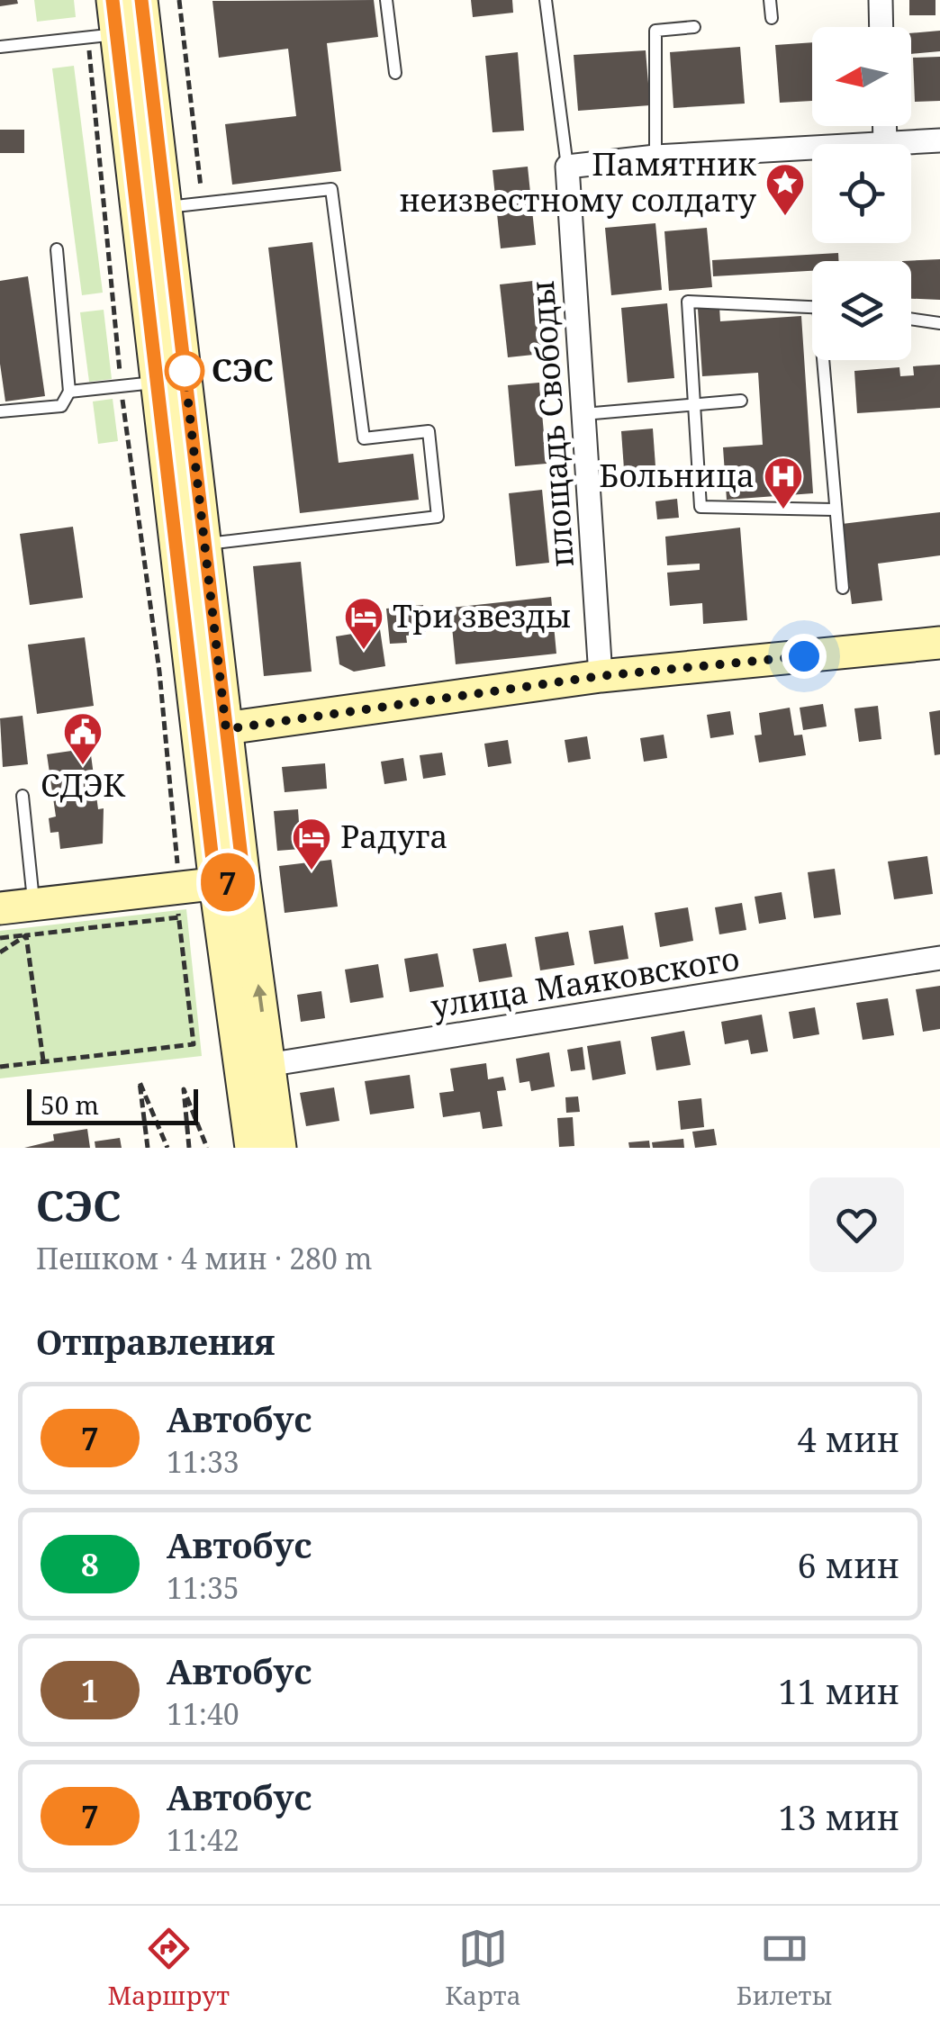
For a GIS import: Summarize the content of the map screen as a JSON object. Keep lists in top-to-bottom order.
{
  "streets": {
    "street": ["площадь Свободы", "улица Маяковского"]
  },
  "places": {
    "place": ["Памятник неизвестному солдату"],
    "other": ["СЭС"],
    "hospital": ["Больница"],
    "hotel": ["Три звезды", "Радуга"],
    "public building": ["СДЭК"]
  },
  "lines": ["bus line 7"],
  "scale_bar": "50 m",
  "north": "left",
  "page": {
    "on_map": "7",
    "scale": "50 m",
    "heading": [
      ["СЭС", "Пешком · 4 мин · 280 m"],
      "Отправления"
    ],
    "list": [
      {
        "mark": "7",
        "name": "Автобус",
        "note": "11:33",
        "value": "4 мин"
      },
      {
        "mark": "8",
        "name": "Автобус",
        "note": "11:35",
        "value": "6 мин"
      },
      {
        "mark": "1",
        "name": "Автобус",
        "note": "11:40",
        "value": "11 мин"
      },
      {
        "mark": "7",
        "name": "Автобус",
        "note": "11:42",
        "value": "13 мин"
      }
    ],
    "tabs": ["Маршрут", "Карта", "Билеты"]
  }
}
